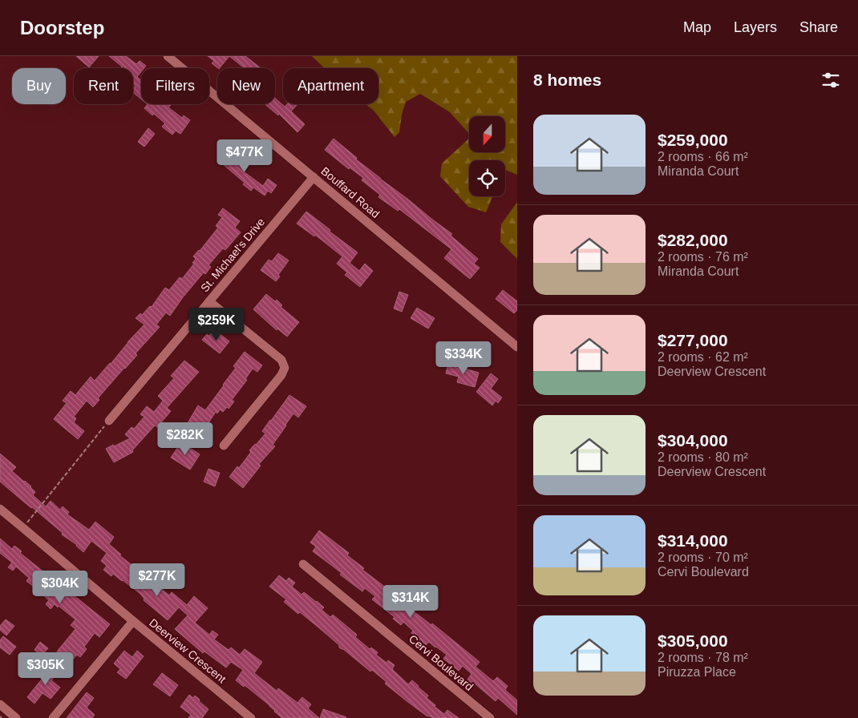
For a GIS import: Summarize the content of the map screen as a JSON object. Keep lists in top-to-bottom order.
{
  "streets": {
    "street": [
      "Bouffard Road",
      "St. Michael's Drive",
      "Deerview Crescent",
      "Cervi Boulevard"
    ]
  },
  "crossings": [
    ["Bouffard Road", "St. Michael's Drive"]
  ],
  "north": "bottom",
  "page": {
    "header": "Doorstep",
    "nav": ["Map", "Layers", "Share"],
    "heading": "8 homes",
    "chip": [
      "Buy",
      "Rent",
      "Filters",
      "New",
      "Apartment"
    ],
    "list": [
      {
        "name": "$259,000",
        "note": "2 rooms · 66 m² · Miranda Court"
      },
      {
        "name": "$282,000",
        "note": "2 rooms · 76 m² · Miranda Court"
      },
      {
        "name": "$277,000",
        "note": "2 rooms · 62 m² · Deerview Crescent"
      },
      {
        "name": "$304,000",
        "note": "2 rooms · 80 m² · Deerview Crescent"
      },
      {
        "name": "$314,000",
        "note": "2 rooms · 70 m² · Cervi Boulevard"
      },
      {
        "name": "$305,000",
        "note": "2 rooms · 78 m² · Piruzza Place"
      }
    ],
    "price": [
      "$477K",
      "$259K",
      "$334K",
      "$282K",
      "$277K",
      "$304K",
      "$314K",
      "$305K"
    ]
  }
}
